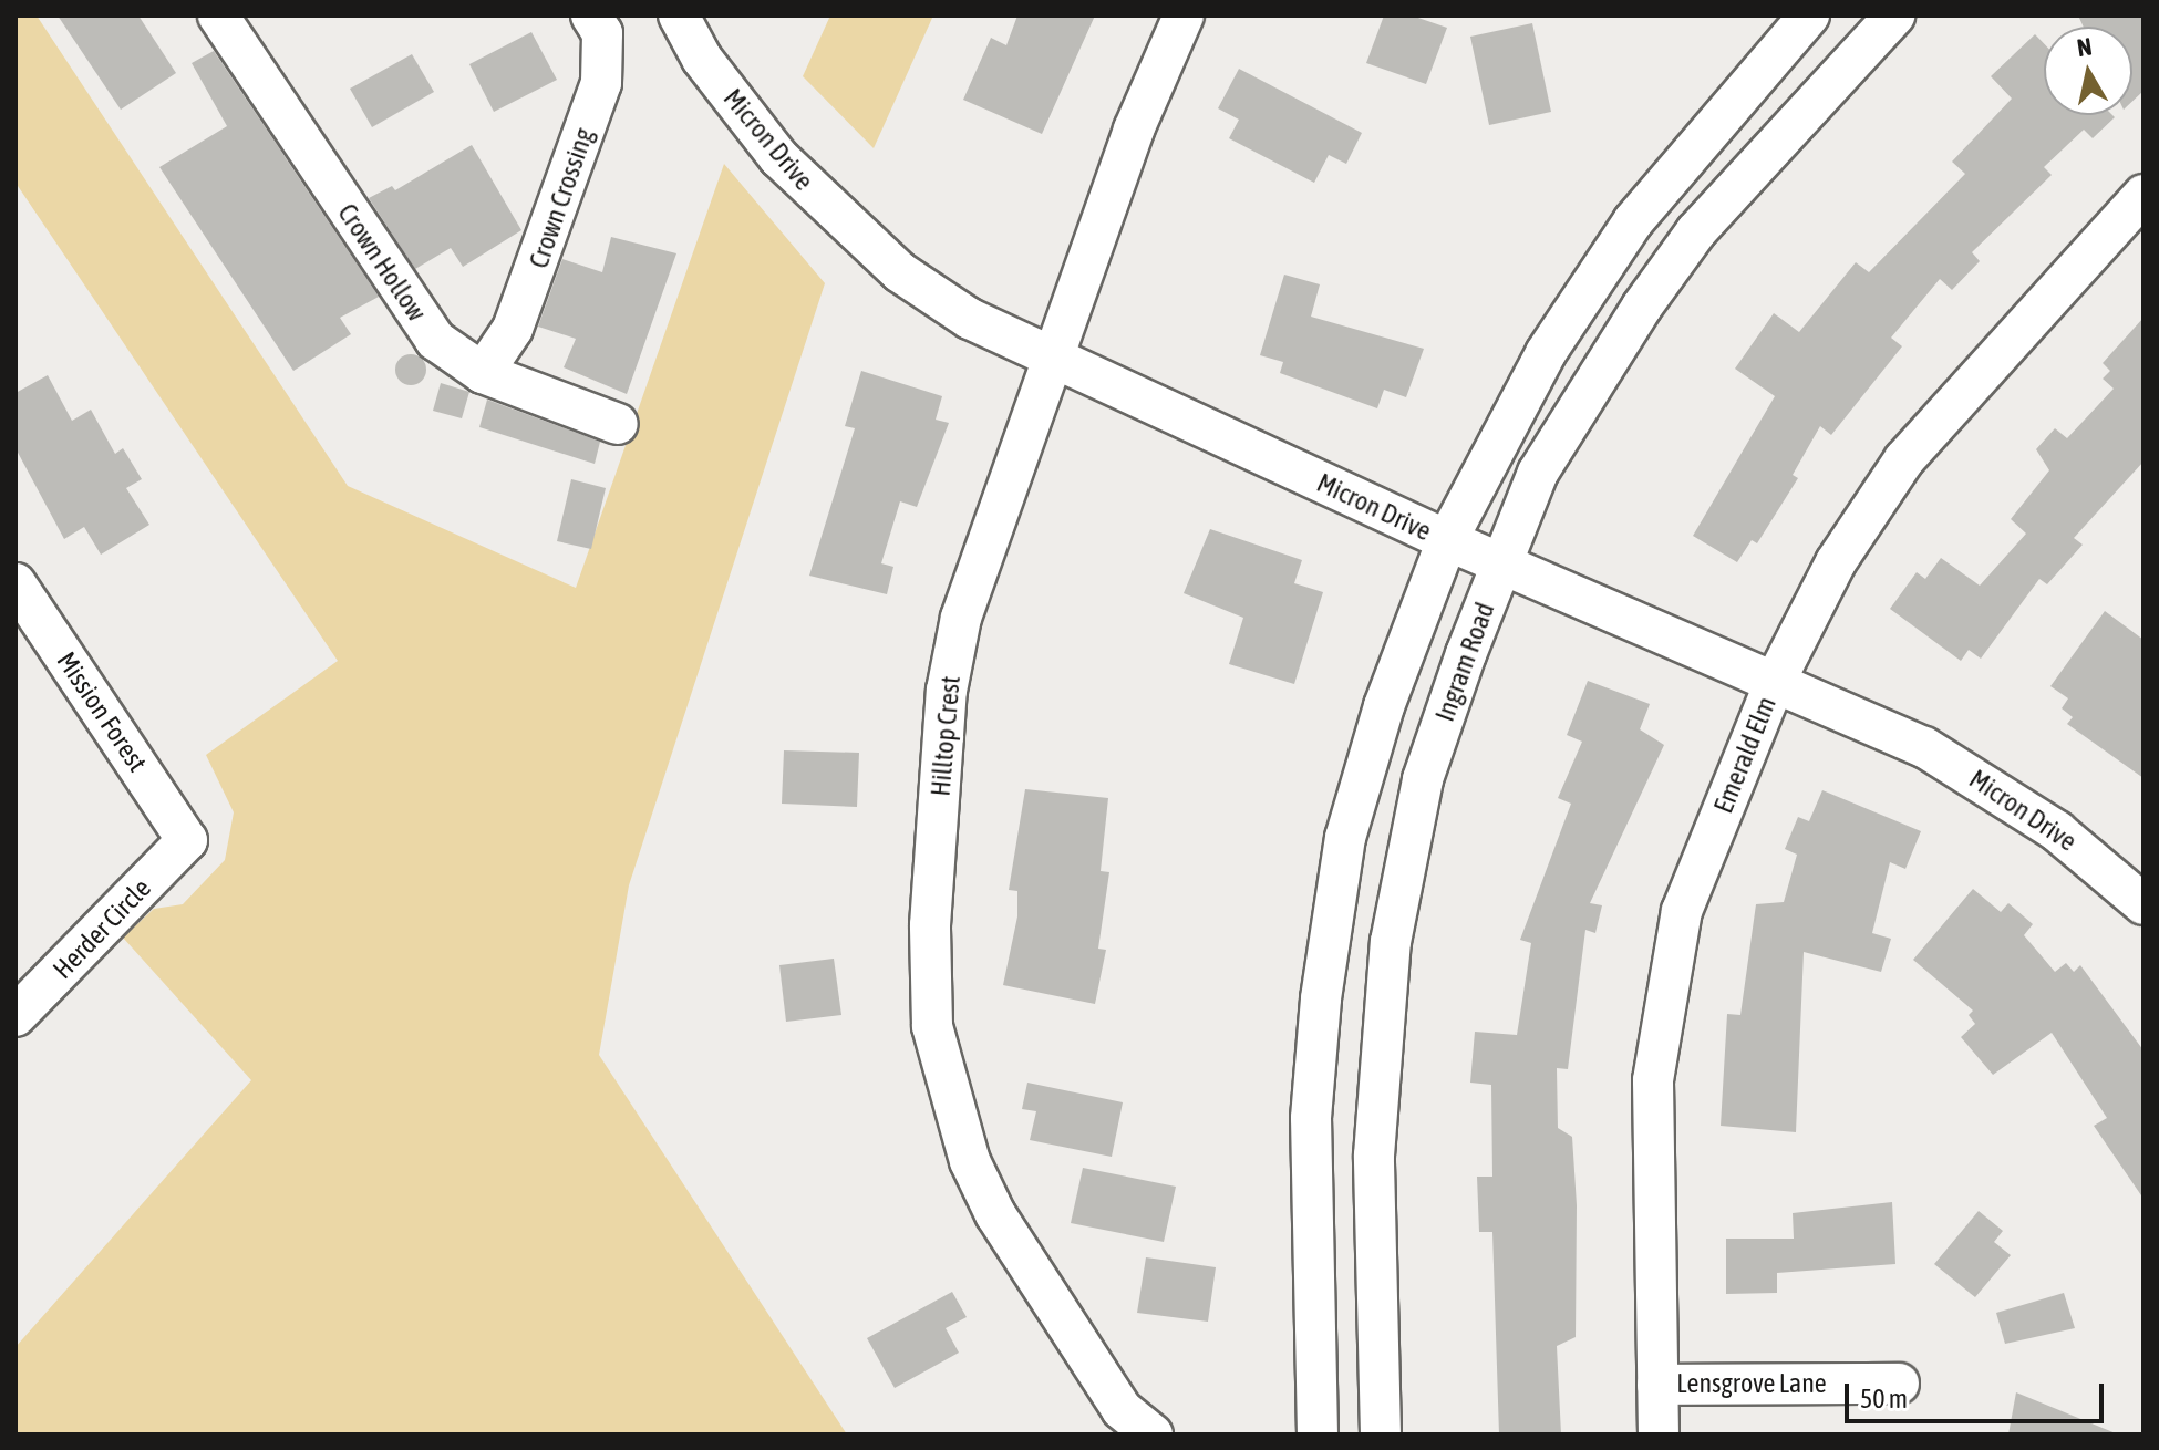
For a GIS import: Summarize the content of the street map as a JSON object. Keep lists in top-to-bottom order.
{
  "streets": {
    "street": [
      "Micron Drive",
      "Crown Crossing",
      "Crown Hollow",
      "Ingram Road",
      "Mission Forest",
      "Hilltop Crest",
      "Emerald Elm",
      "Herder Circle",
      "Lensgrove Lane"
    ]
  },
  "crossings": [
    ["Micron Drive", "Ingram Road"],
    ["Micron Drive", "Hilltop Crest"],
    ["Micron Drive", "Emerald Elm"],
    ["Crown Crossing", "Crown Hollow"],
    ["Mission Forest", "Herder Circle"],
    ["Emerald Elm", "Lensgrove Lane"]
  ],
  "scale_bar": "50 m",
  "north": "top"
}
